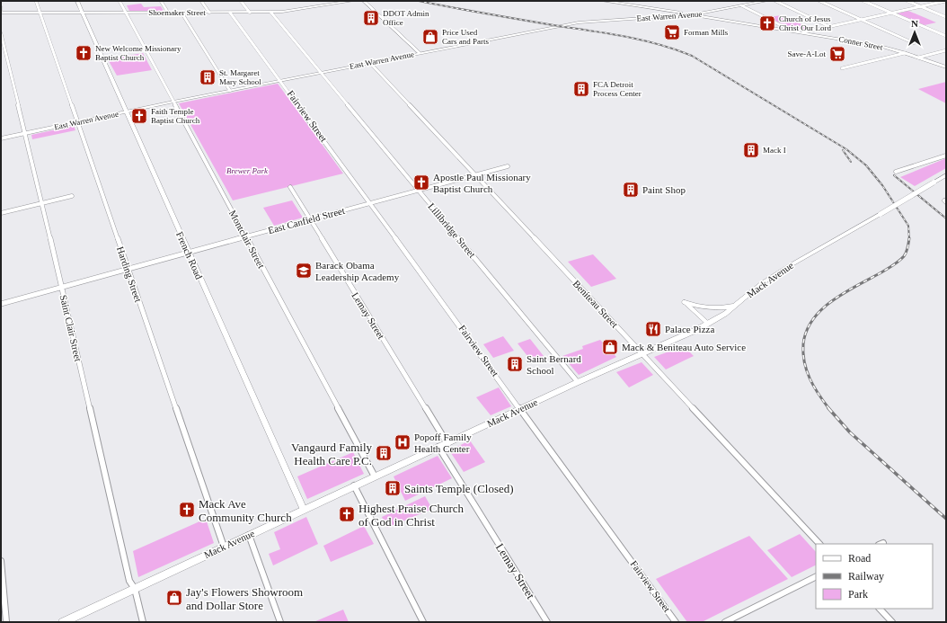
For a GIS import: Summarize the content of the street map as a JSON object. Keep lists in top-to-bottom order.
{
  "streets": {
    "main road": ["East Warren Avenue", "Conner Street", "Mack Avenue"],
    "street": [
      "Shoemaker Street",
      "Fairview Street",
      "East Canfield Street",
      "Lillibridge Street",
      "Montclair Street",
      "French Road",
      "Harding Street",
      "Beniteau Street",
      "Lemay Street",
      "Saint Clair Street"
    ]
  },
  "crossings": [
    ["Shoemaker Street", "Fairview Street"],
    ["Shoemaker Street", "Lillibridge Street"],
    ["Shoemaker Street", "Montclair Street"],
    ["Shoemaker Street", "French Road"],
    ["Shoemaker Street", "Harding Street"],
    ["East Warren Avenue", "Conner Street"],
    ["East Warren Avenue", "Fairview Street"],
    ["East Warren Avenue", "Lillibridge Street"],
    ["East Warren Avenue", "Montclair Street"],
    ["East Warren Avenue", "French Road"],
    ["East Warren Avenue", "Harding Street"],
    ["East Warren Avenue", "Beniteau Street"],
    ["East Warren Avenue", "Saint Clair Street"],
    ["Fairview Street", "East Canfield Street"],
    ["Fairview Street", "Mack Avenue"],
    ["East Canfield Street", "Lillibridge Street"],
    ["East Canfield Street", "Montclair Street"],
    ["East Canfield Street", "French Road"],
    ["East Canfield Street", "Harding Street"],
    ["East Canfield Street", "Beniteau Street"],
    ["East Canfield Street", "Lemay Street"],
    ["East Canfield Street", "Saint Clair Street"],
    ["Lillibridge Street", "Mack Avenue"],
    ["Montclair Street", "Mack Avenue"],
    ["French Road", "Mack Avenue"],
    ["Harding Street", "Mack Avenue"],
    ["Mack Avenue", "Beniteau Street"],
    ["Mack Avenue", "Lemay Street"],
    ["Mack Avenue", "Saint Clair Street"]
  ],
  "parks": ["Brewer Park"],
  "places": {
    "building": [
      "DDOT Admin Office",
      "St. Margaret Mary School",
      "FCA Detroit Process Center",
      "Mack I",
      "Paint Shop",
      "Saint Bernard School",
      "Vangaurd Family Health Care P.C.",
      "Saints Temple (Closed)"
    ],
    "church": [
      "Church of Jesus Christ Our Lord",
      "New Welcome Missionary Baptist Church",
      "Faith Temple Baptist Church",
      "Apostle Paul Missionary Baptist Church",
      "Mack Ave Community Church",
      "Highest Praise Church of God in Christ"
    ],
    "supermarket": ["Forman Mills", "Save-A-Lot"],
    "shop": ["Price Used Cars and Parts", "Mack & Beniteau Auto Service", "Jay's Flowers Showroom and Dollar Store"],
    "school or university": ["Barack Obama Leadership Academy"],
    "restaurant": ["Palace Pizza"],
    "hospital": ["Popoff Family Health Center"]
  },
  "legend": ["Road", "Railway", "Park"],
  "north": "top"
}
